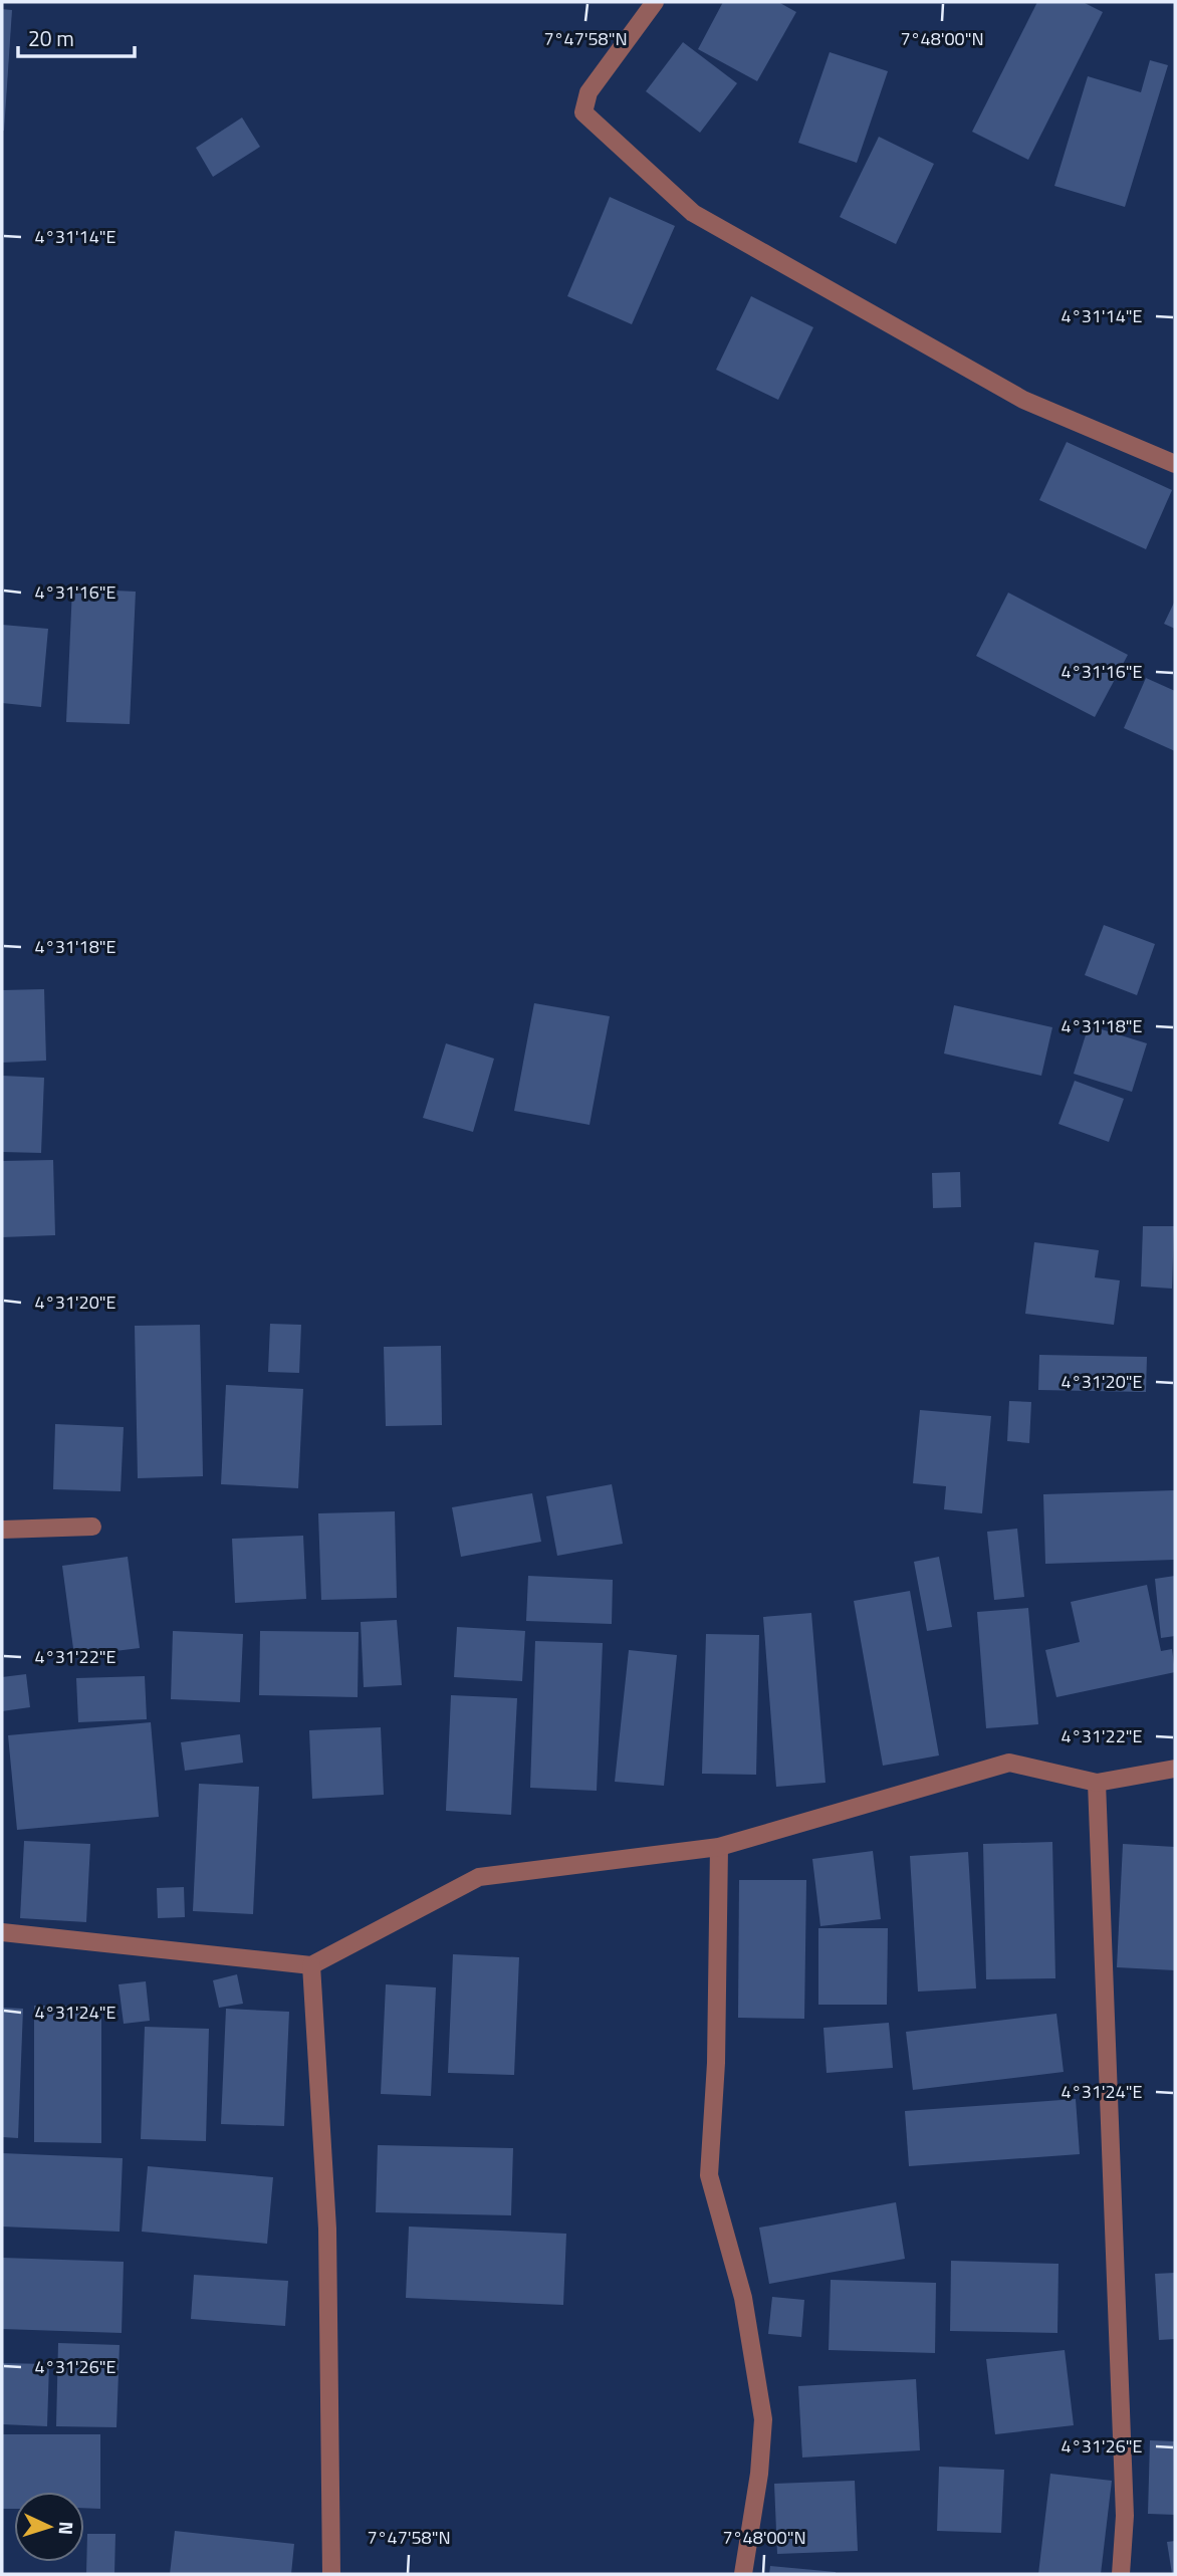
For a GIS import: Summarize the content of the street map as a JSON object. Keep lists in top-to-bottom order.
{
  "scale_bar": "20 m",
  "north": "right",
  "coordinates": [
    "7°47'58\"N",
    "7°48'00\"N",
    "4°31'14\"E",
    "4°31'16\"E",
    "4°31'18\"E",
    "4°31'20\"E",
    "4°31'22\"E",
    "4°31'24\"E",
    "4°31'26\"E"
  ]
}
